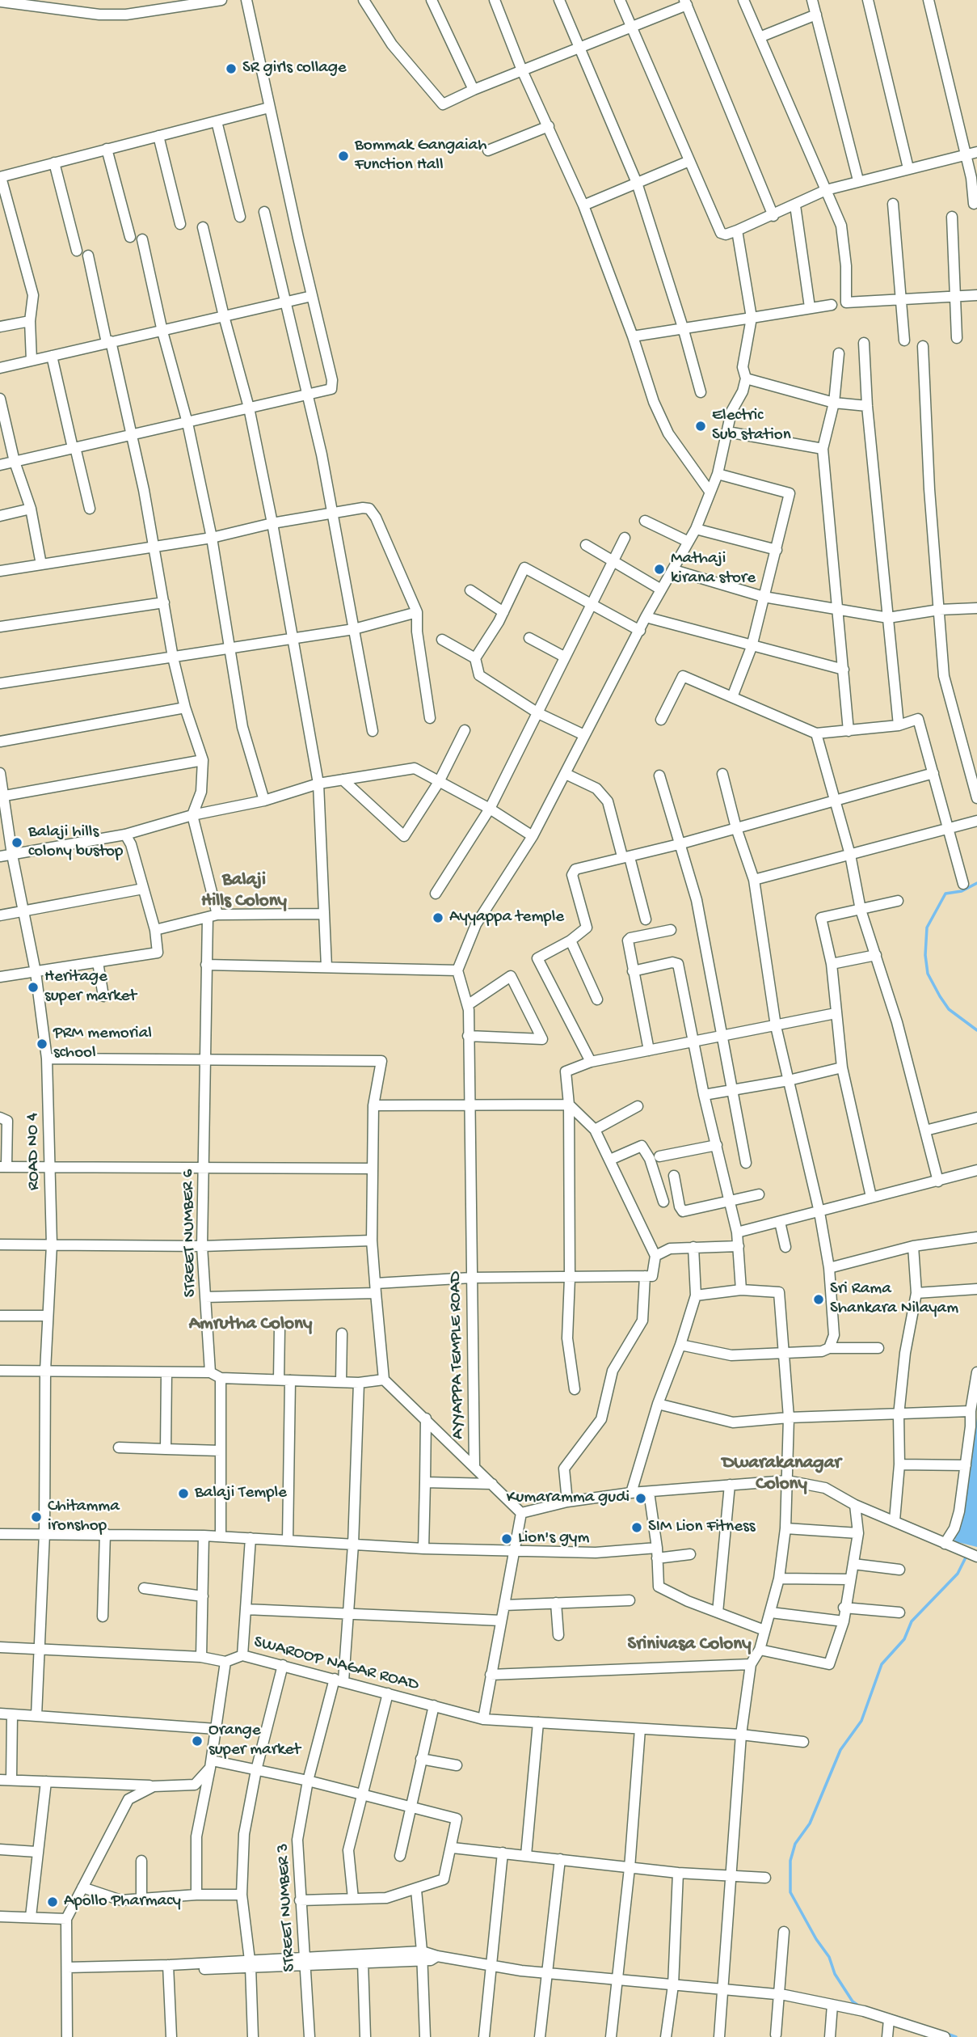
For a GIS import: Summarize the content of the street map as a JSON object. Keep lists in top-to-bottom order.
{
  "streets": {
    "street": [
      "ROAD NO 4",
      "STREET NUMBER 6",
      "AYYAPPA TEMPLE ROAD",
      "SWAROOP NAGAR ROAD",
      "STREET NUMBER 3"
    ]
  },
  "crossings": [
    ["SWAROOP NAGAR ROAD", "STREET NUMBER 3"]
  ],
  "districts": [
    "Balaji Hills Colony",
    "Amrutha Colony",
    "Dwarakanagar Colony",
    "Srinivasa Colony"
  ],
  "places": [
    "SR girls collage",
    "Bommak Gangaiah Function Hall",
    "Electric Sub station",
    "Mathaji kirana store",
    "Balaji hills colony bustop",
    "Ayyappa temple",
    "Heritage super market",
    "PRM memorial school",
    "Sri Rama Shankara Nilayam",
    "Balaji Temple",
    "Kumaramma gudi",
    "Chitamma ironshop",
    "SIM Lion Fitness",
    "Lion's gym",
    "Orange super market",
    "Apollo Pharmacy"
  ]
}
